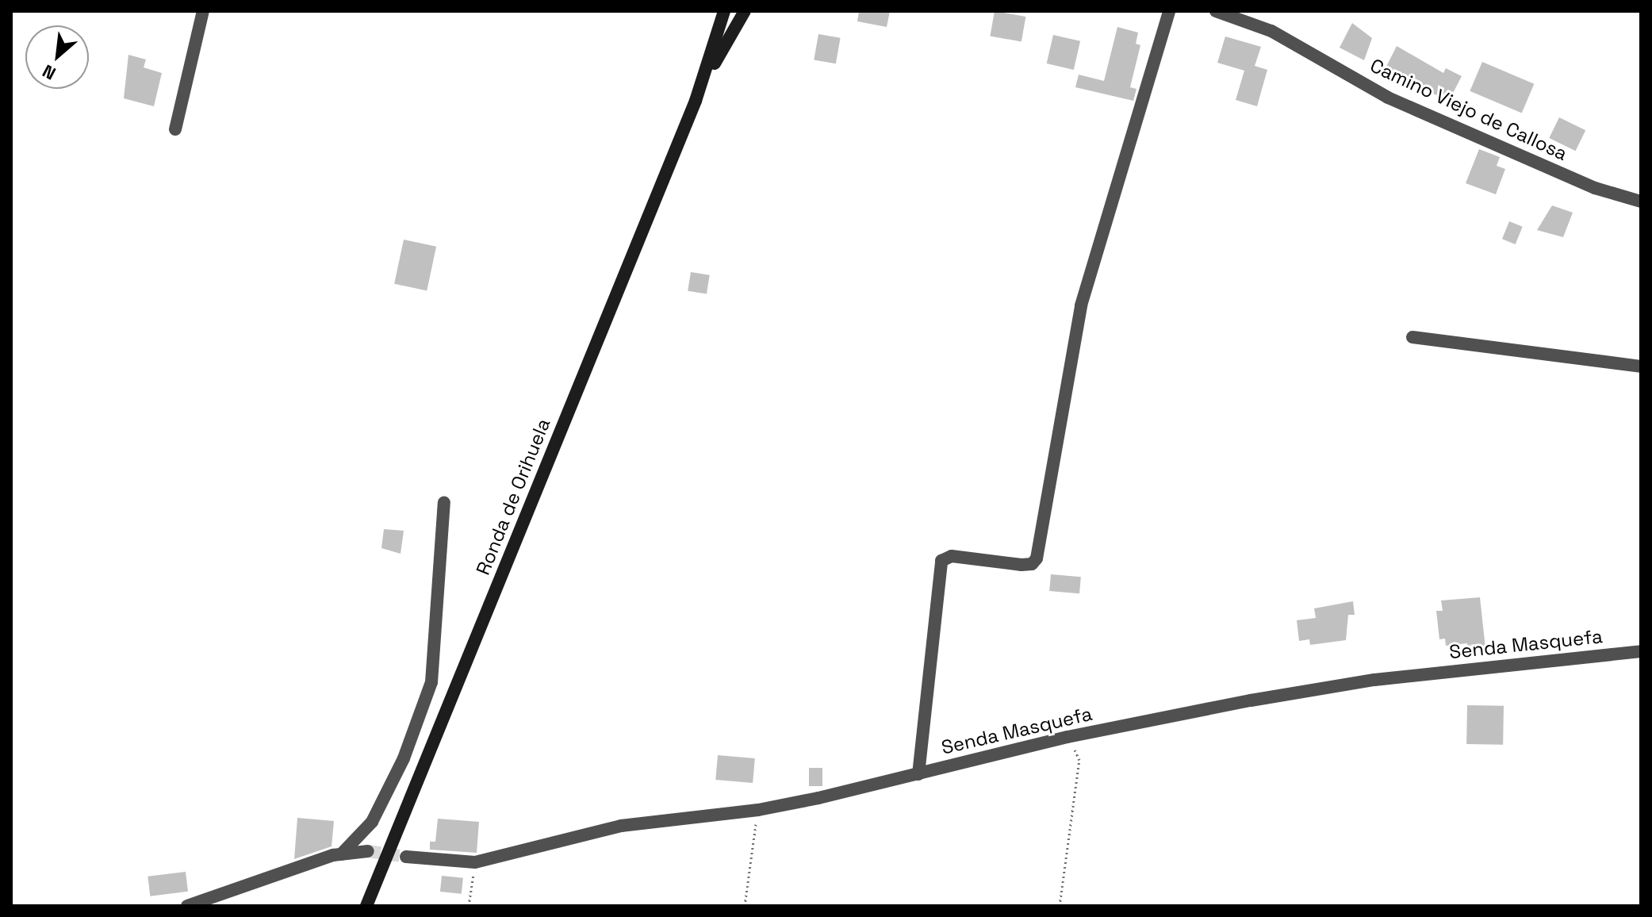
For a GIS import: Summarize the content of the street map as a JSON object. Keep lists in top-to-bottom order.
{
  "streets": {
    "main road": ["Ronda de Orihuela"],
    "street": ["Camino Viejo de Callosa", "Senda Masquefa"]
  },
  "north": "bottom left"
}
